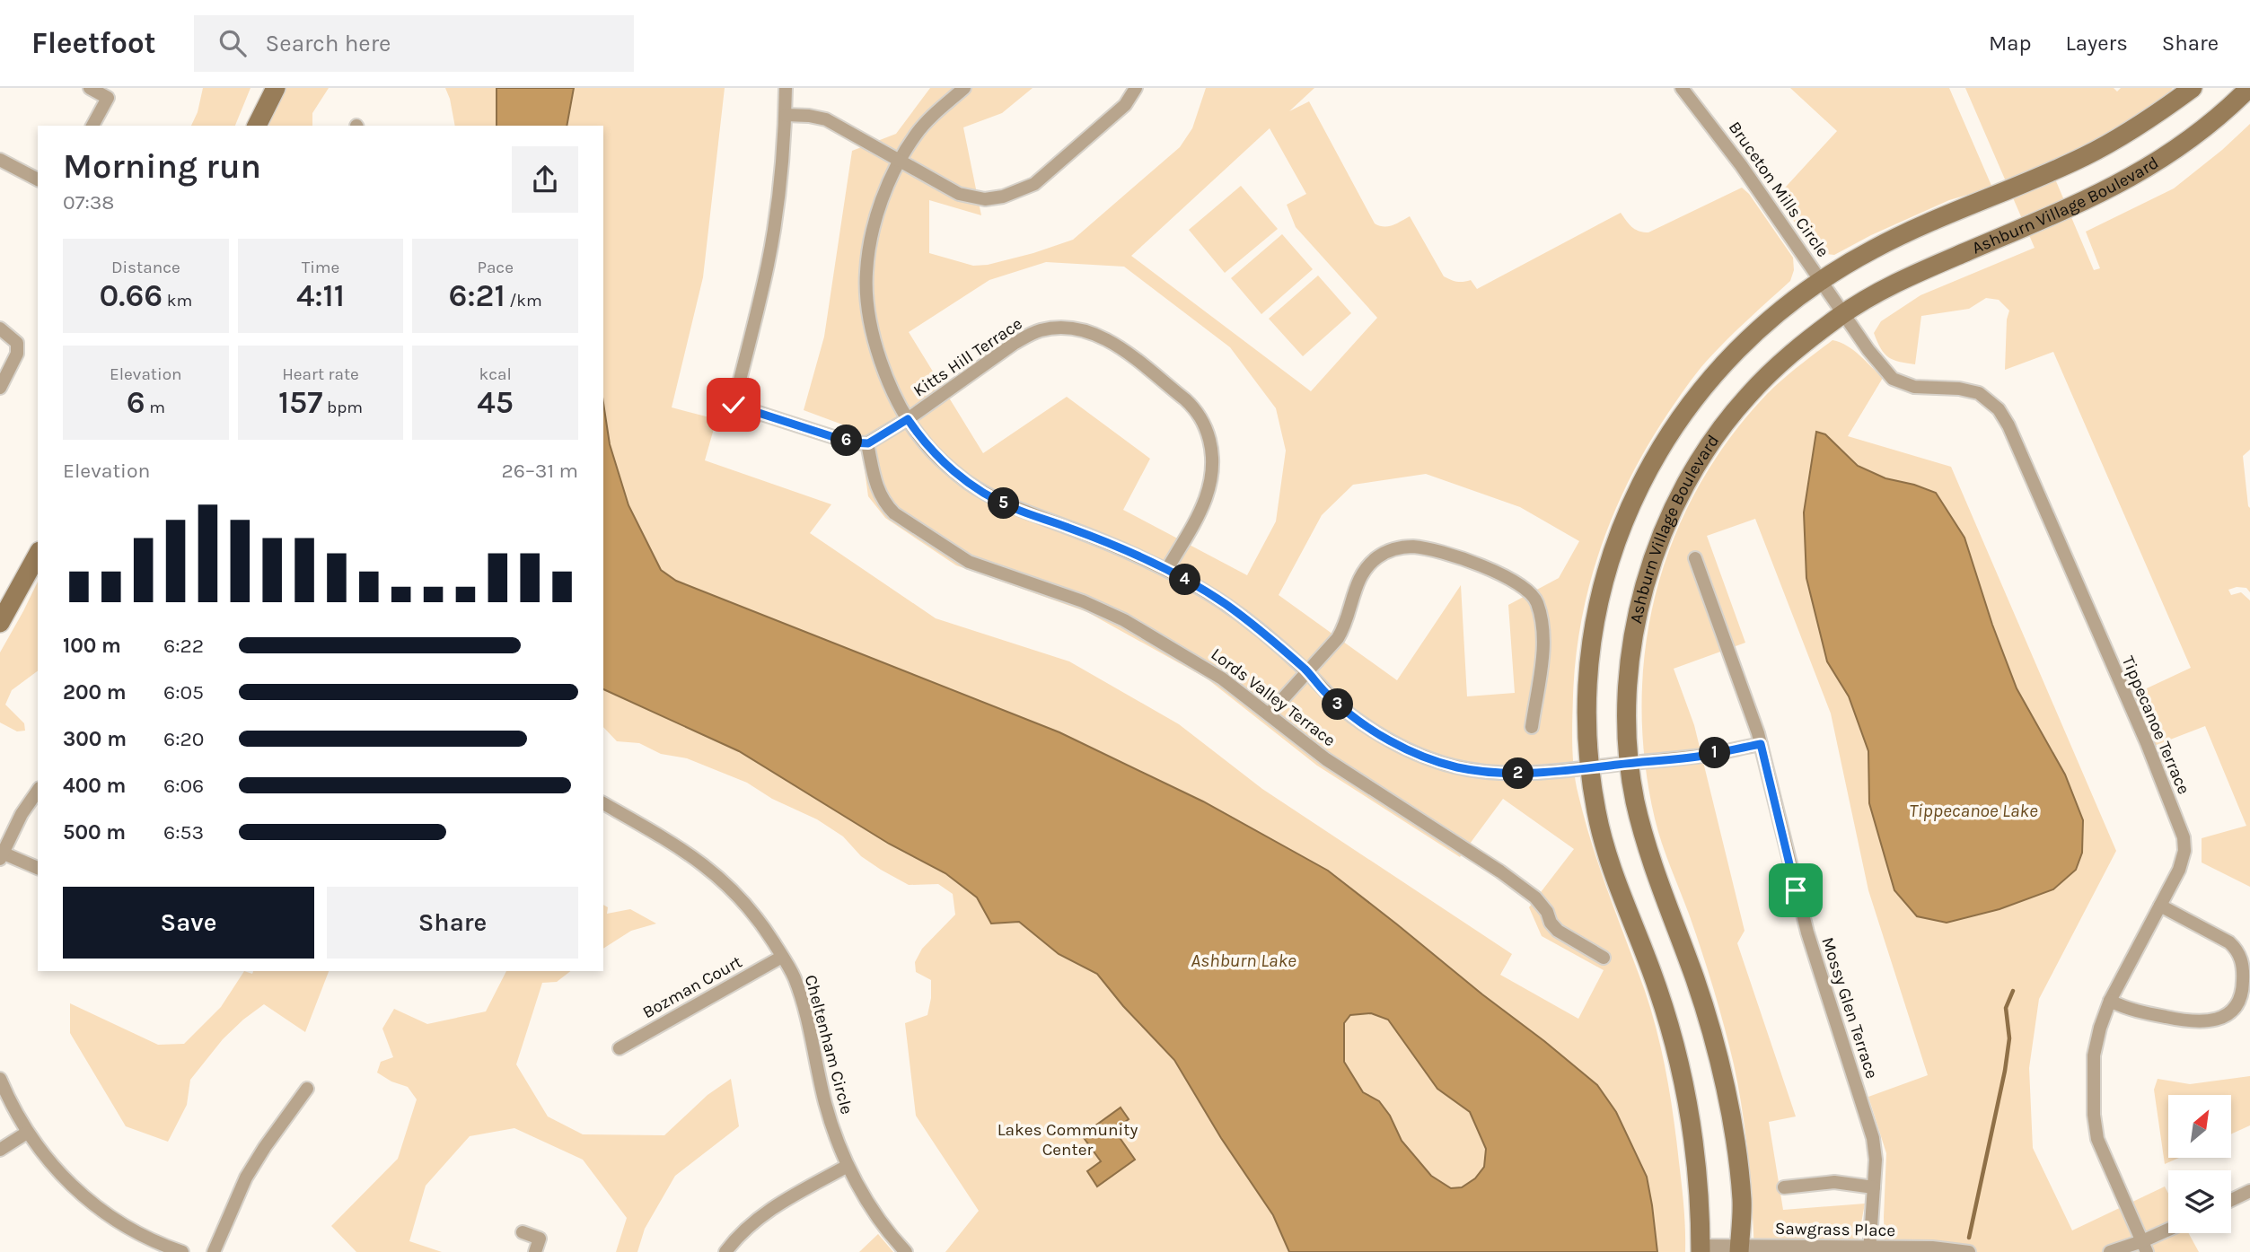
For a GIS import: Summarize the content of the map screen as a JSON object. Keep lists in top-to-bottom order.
{
  "streets": {
    "main road": ["Ashburn Village Boulevard"],
    "street": [
      "Bruceton Mills Circle",
      "Kitts Hill Terrace",
      "Lords Valley Terrace",
      "Tippecanoe Terrace",
      "Bozman Court",
      "Mossy Glen Terrace",
      "Cheltenham Circle",
      "Sawgrass Place"
    ]
  },
  "crossings": [
    ["Bruceton Mills Circle", "Ashburn Village Boulevard"],
    ["Bruceton Mills Circle", "Tippecanoe Terrace"],
    ["Ashburn Village Boulevard", "Tippecanoe Terrace"],
    ["Ashburn Village Boulevard", "Sawgrass Place"],
    ["Kitts Hill Terrace", "Lords Valley Terrace"],
    ["Bozman Court", "Cheltenham Circle"],
    ["Mossy Glen Terrace", "Sawgrass Place"]
  ],
  "water": ["Tippecanoe Lake", "Ashburn Lake"],
  "parks": ["Lakes Community Center"],
  "north": "top right",
  "page": {
    "header": "Fleetfoot",
    "search": "Search here",
    "nav": ["Map", "Layers", "Share"],
    "heading": ["Morning run", "07:38"],
    "stats": [
      ["Distance", "0.66 km"],
      ["Time", "4:11"],
      ["Pace", "6:21 /km"],
      ["Elevation", "6 m"],
      ["Heart rate", "157 bpm"],
      ["kcal", "45"]
    ],
    "pins": [
      "6",
      "5",
      "4",
      "3",
      "1",
      "2"
    ],
    "chart": ["Elevation", "26–31 m"],
    "list": [
      {
        "name": "100 m",
        "note": "6:22"
      },
      {
        "name": "200 m",
        "note": "6:05"
      },
      {
        "name": "300 m",
        "note": "6:20"
      },
      {
        "name": "400 m",
        "note": "6:06"
      },
      {
        "name": "500 m",
        "note": "6:53"
      }
    ],
    "buttons": ["Save", "Share"]
  }
}
